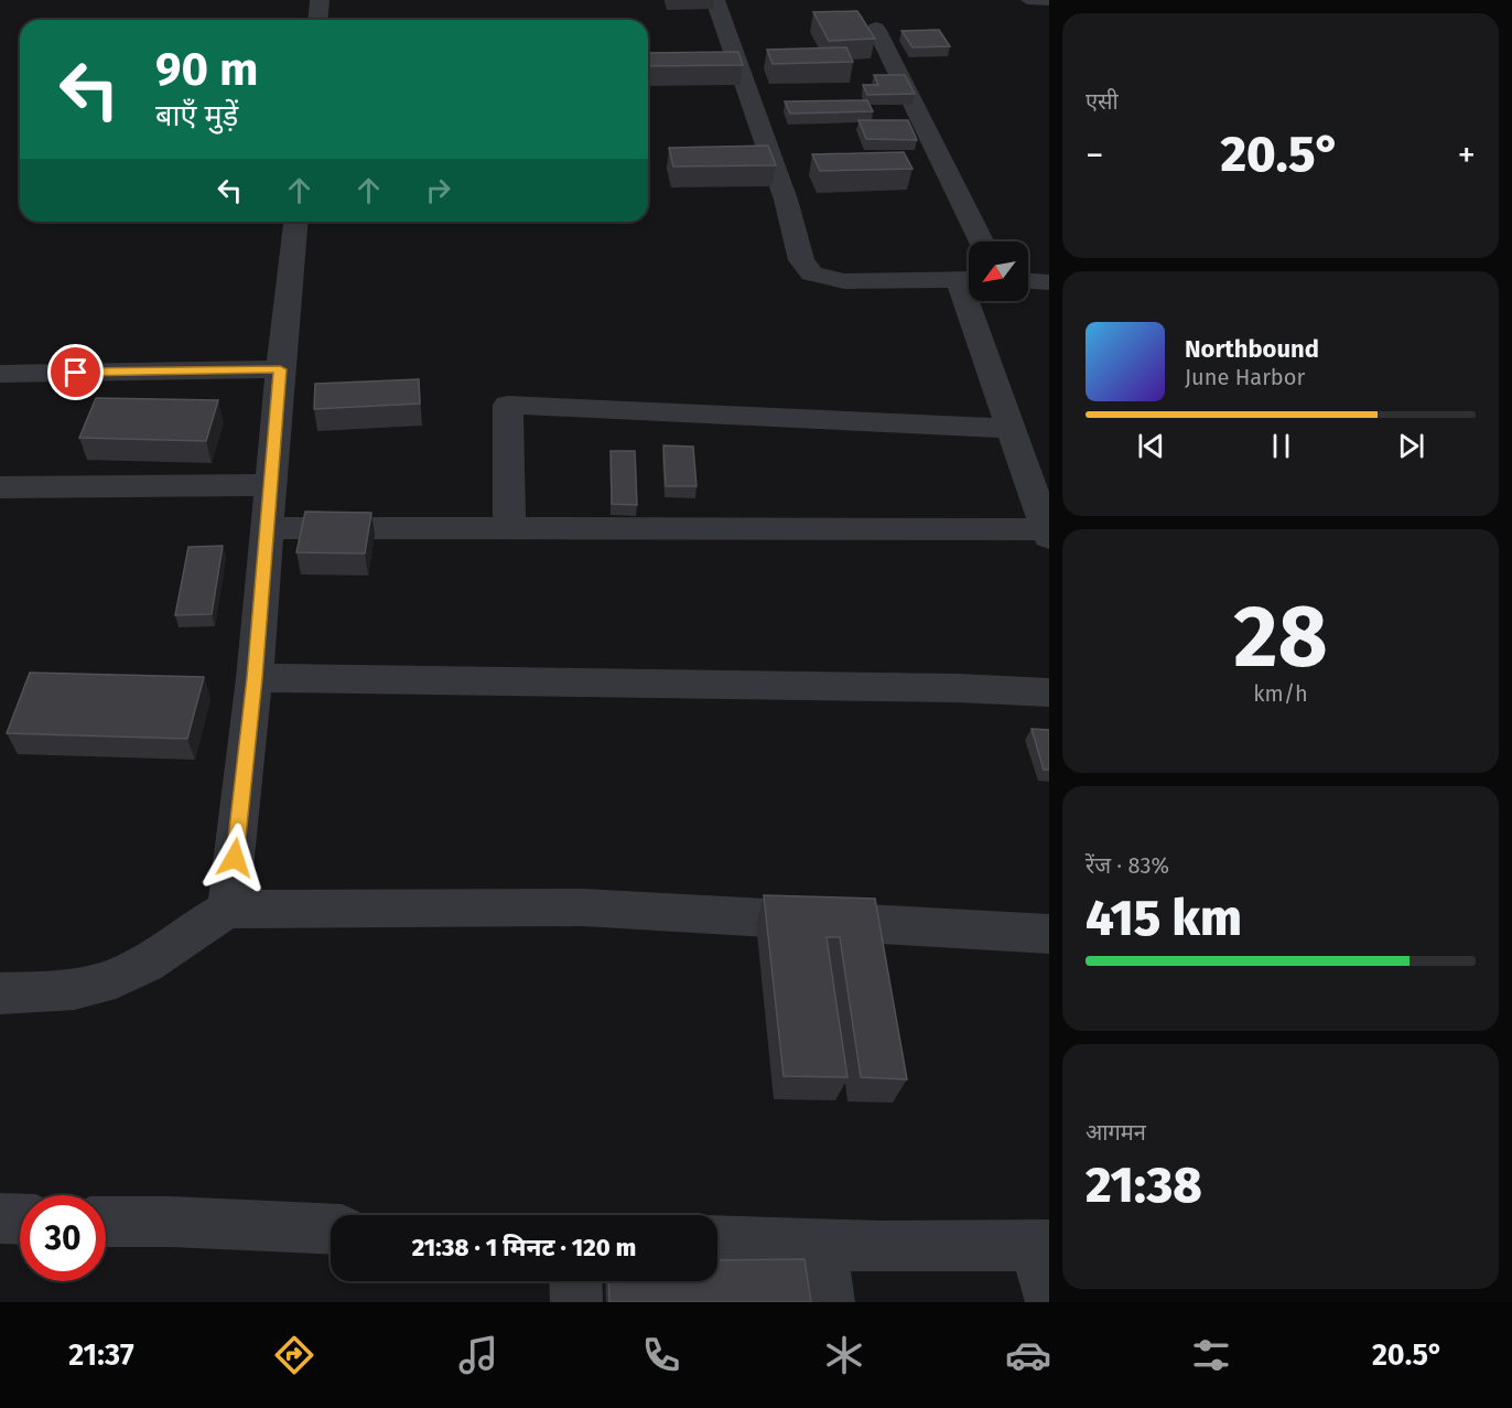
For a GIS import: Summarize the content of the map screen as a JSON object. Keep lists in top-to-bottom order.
{
  "north": "bottom left",
  "page": {
    "tile": [
      "एसी",
      ["28", "km/h"],
      ["रेंज · 83%", "415 km"],
      ["आगमन", "21:38"]
    ],
    "turn": ["90 m", "बाएँ मुड़ें"],
    "heat": ["−", "20.5°", "+"],
    "song": ["Northbound", "June Harbor"],
    "limit": "30",
    "trip": "21:38 · 1 मिनट · 120 m",
    "tabs": ["21:37", "20.5°"]
  }
}
